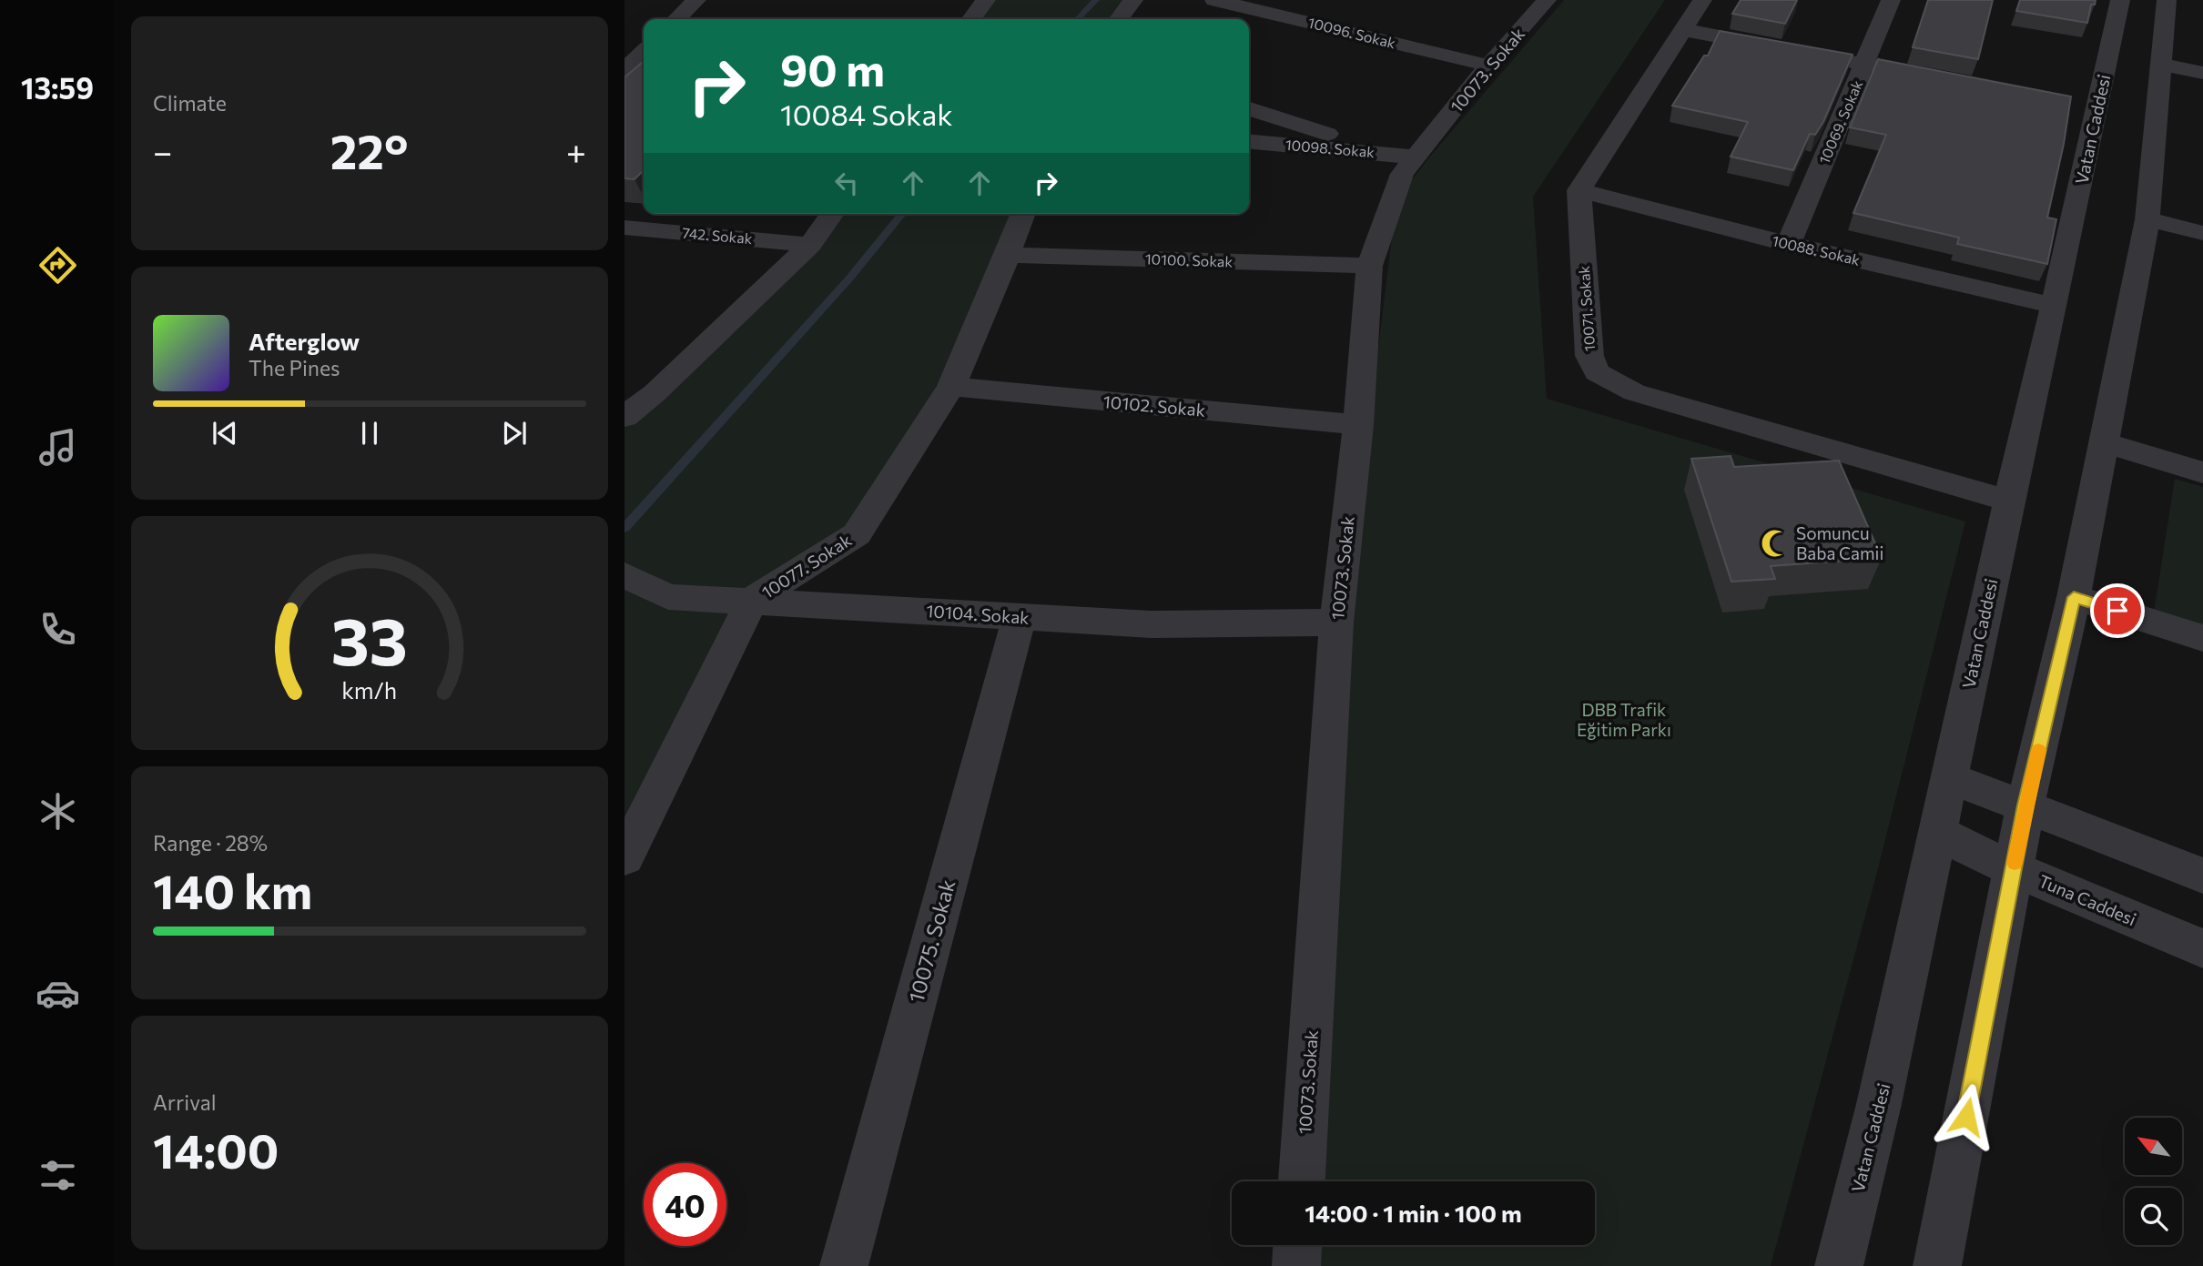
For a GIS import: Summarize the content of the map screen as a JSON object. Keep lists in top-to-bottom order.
{
  "streets": {
    "street": [
      "10096. Sokak",
      "10073. Sokak",
      "10069. Sokak",
      "Vatan Caddesi",
      "10098. Sokak",
      "742. Sokak",
      "10088. Sokak",
      "10100. Sokak",
      "10071. Sokak",
      "10102. Sokak",
      "10077. Sokak",
      "10104. Sokak",
      "Tuna Caddesi",
      "10075. Sokak"
    ]
  },
  "crossings": [
    ["10096. Sokak", "10073. Sokak"],
    ["10073. Sokak", "10098. Sokak"],
    ["10073. Sokak", "10100. Sokak"],
    ["10073. Sokak", "10102. Sokak"],
    ["10073. Sokak", "10104. Sokak"],
    ["10069. Sokak", "10088. Sokak"],
    ["Vatan Caddesi", "10088. Sokak"],
    ["Vatan Caddesi", "10071. Sokak"],
    ["Vatan Caddesi", "Tuna Caddesi"],
    ["10088. Sokak", "10071. Sokak"],
    ["10100. Sokak", "10077. Sokak"],
    ["10102. Sokak", "10077. Sokak"],
    ["10077. Sokak", "10104. Sokak"],
    ["10104. Sokak", "10075. Sokak"]
  ],
  "parks": ["DBB Trafik Eğitim Parkı"],
  "places": {
    "mosque": ["Somuncu Baba Camii"]
  },
  "north": "top left",
  "page": {
    "tabs": "13:59",
    "tile": [
      "Climate",
      ["Range · 28%", "140 km"],
      ["Arrival", "14:00"]
    ],
    "turn": ["90 m", "10084 Sokak"],
    "heat": ["−", "22°", "+"],
    "song": ["Afterglow", "The Pines"],
    "limit": "40",
    "trip": "14:00 · 1 min · 100 m",
    "gauge": ["33", "km/h"]
  }
}
